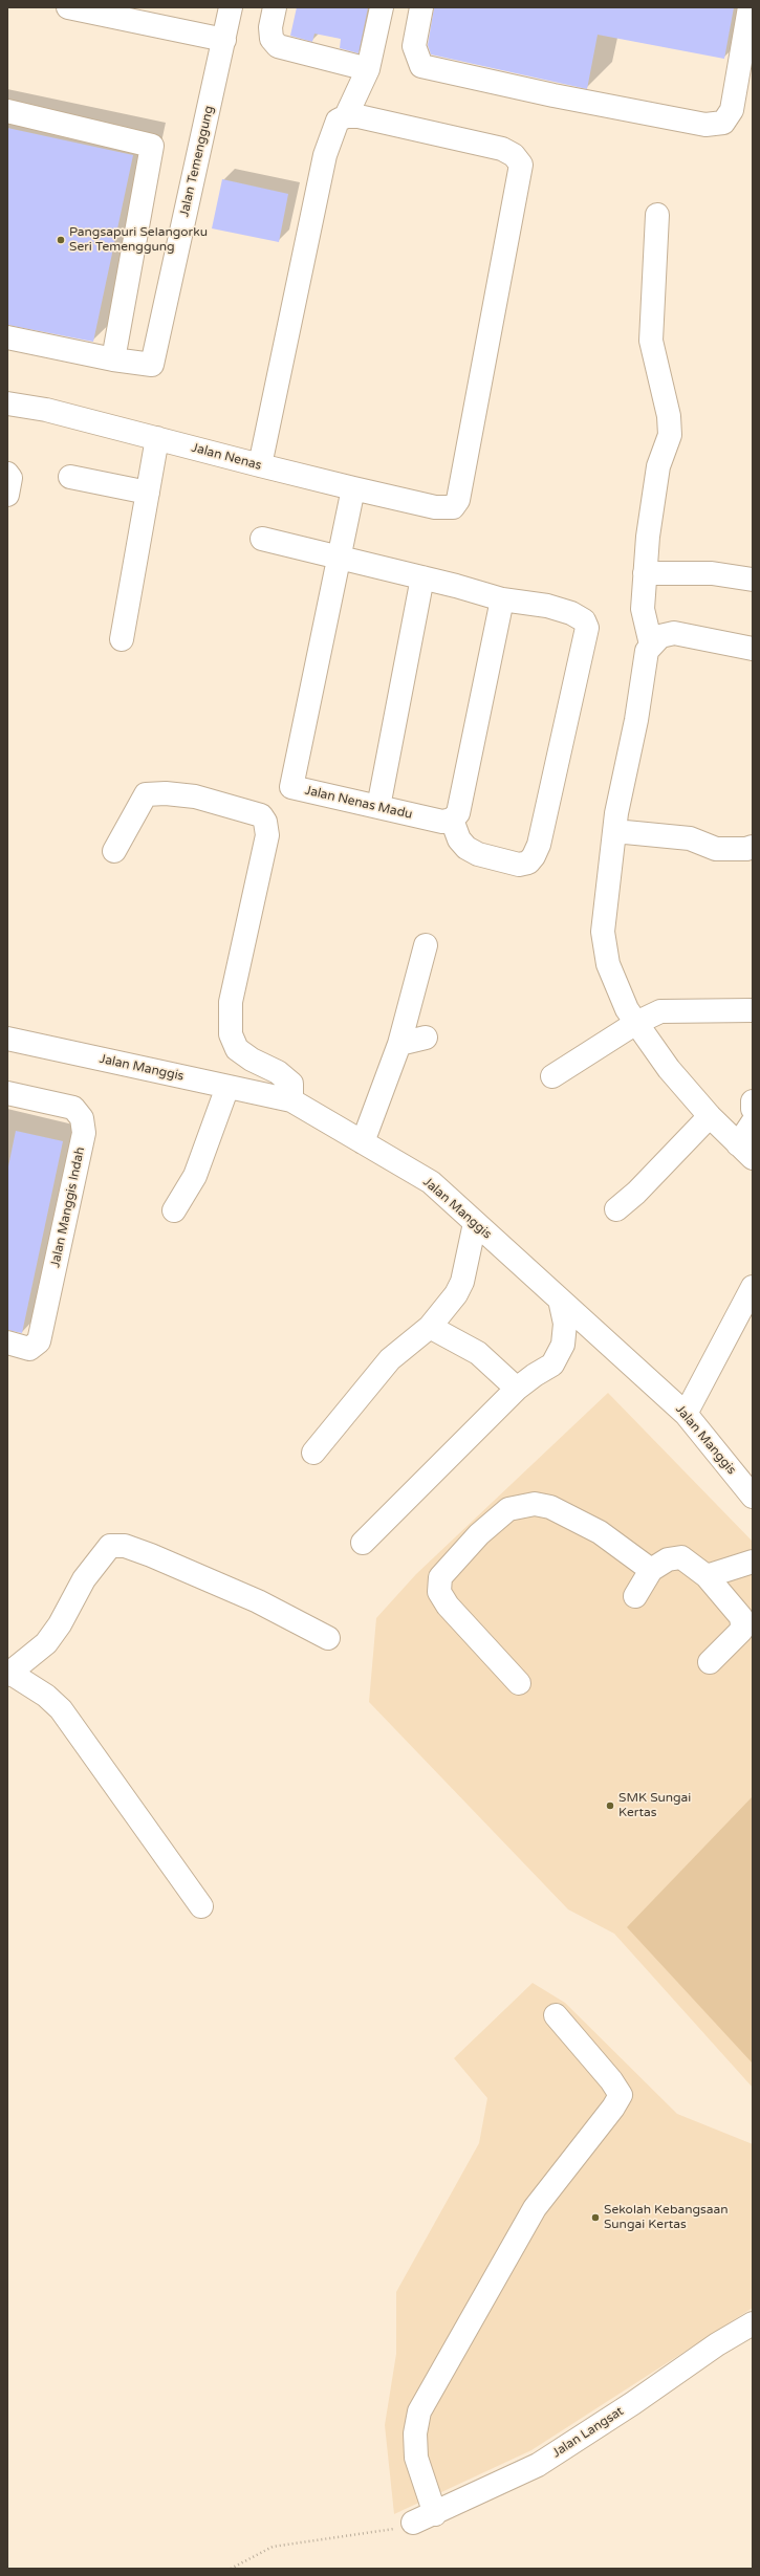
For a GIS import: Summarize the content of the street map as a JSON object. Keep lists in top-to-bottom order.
{
  "streets": {
    "street": [
      "Jalan Temenggung",
      "Jalan Nenas",
      "Jalan Nenas Madu",
      "Jalan Manggis",
      "Jalan Manggis Indah",
      "Jalan Langsat"
    ]
  },
  "crossings": [
    ["Jalan Nenas", "Jalan Nenas Madu"]
  ],
  "places": ["Pangsapuri Selangorku Seri Temenggung", "SMK Sungai Kertas", "Sekolah Kebangsaan Sungai Kertas"]
}
